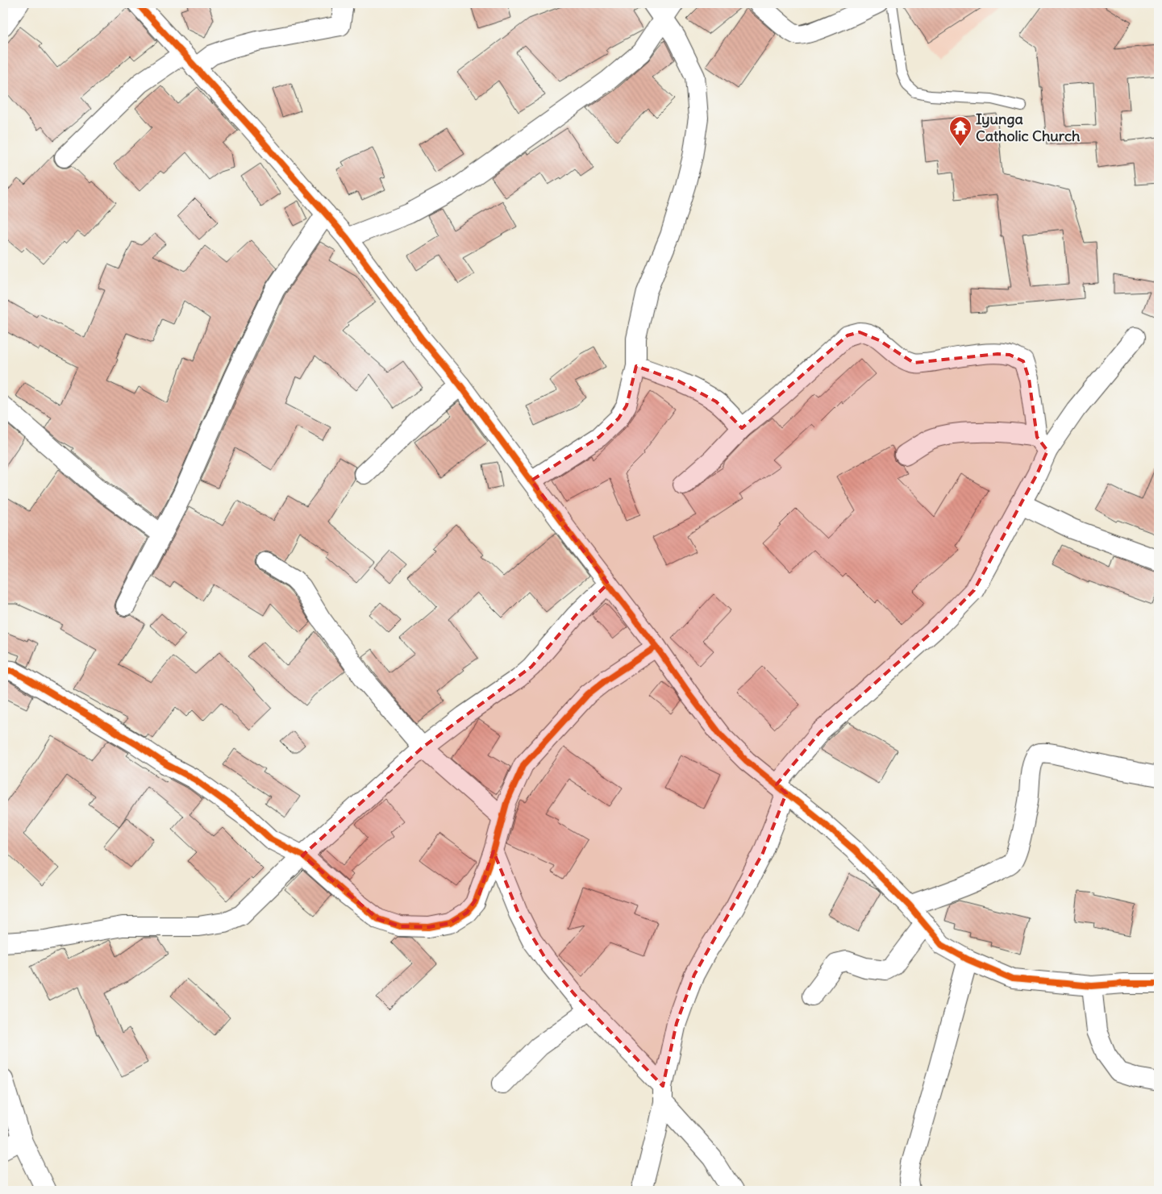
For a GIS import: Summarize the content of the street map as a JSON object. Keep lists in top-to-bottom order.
{
  "places": {
    "temple": ["Iyunga Catholic Church"]
  }
}
